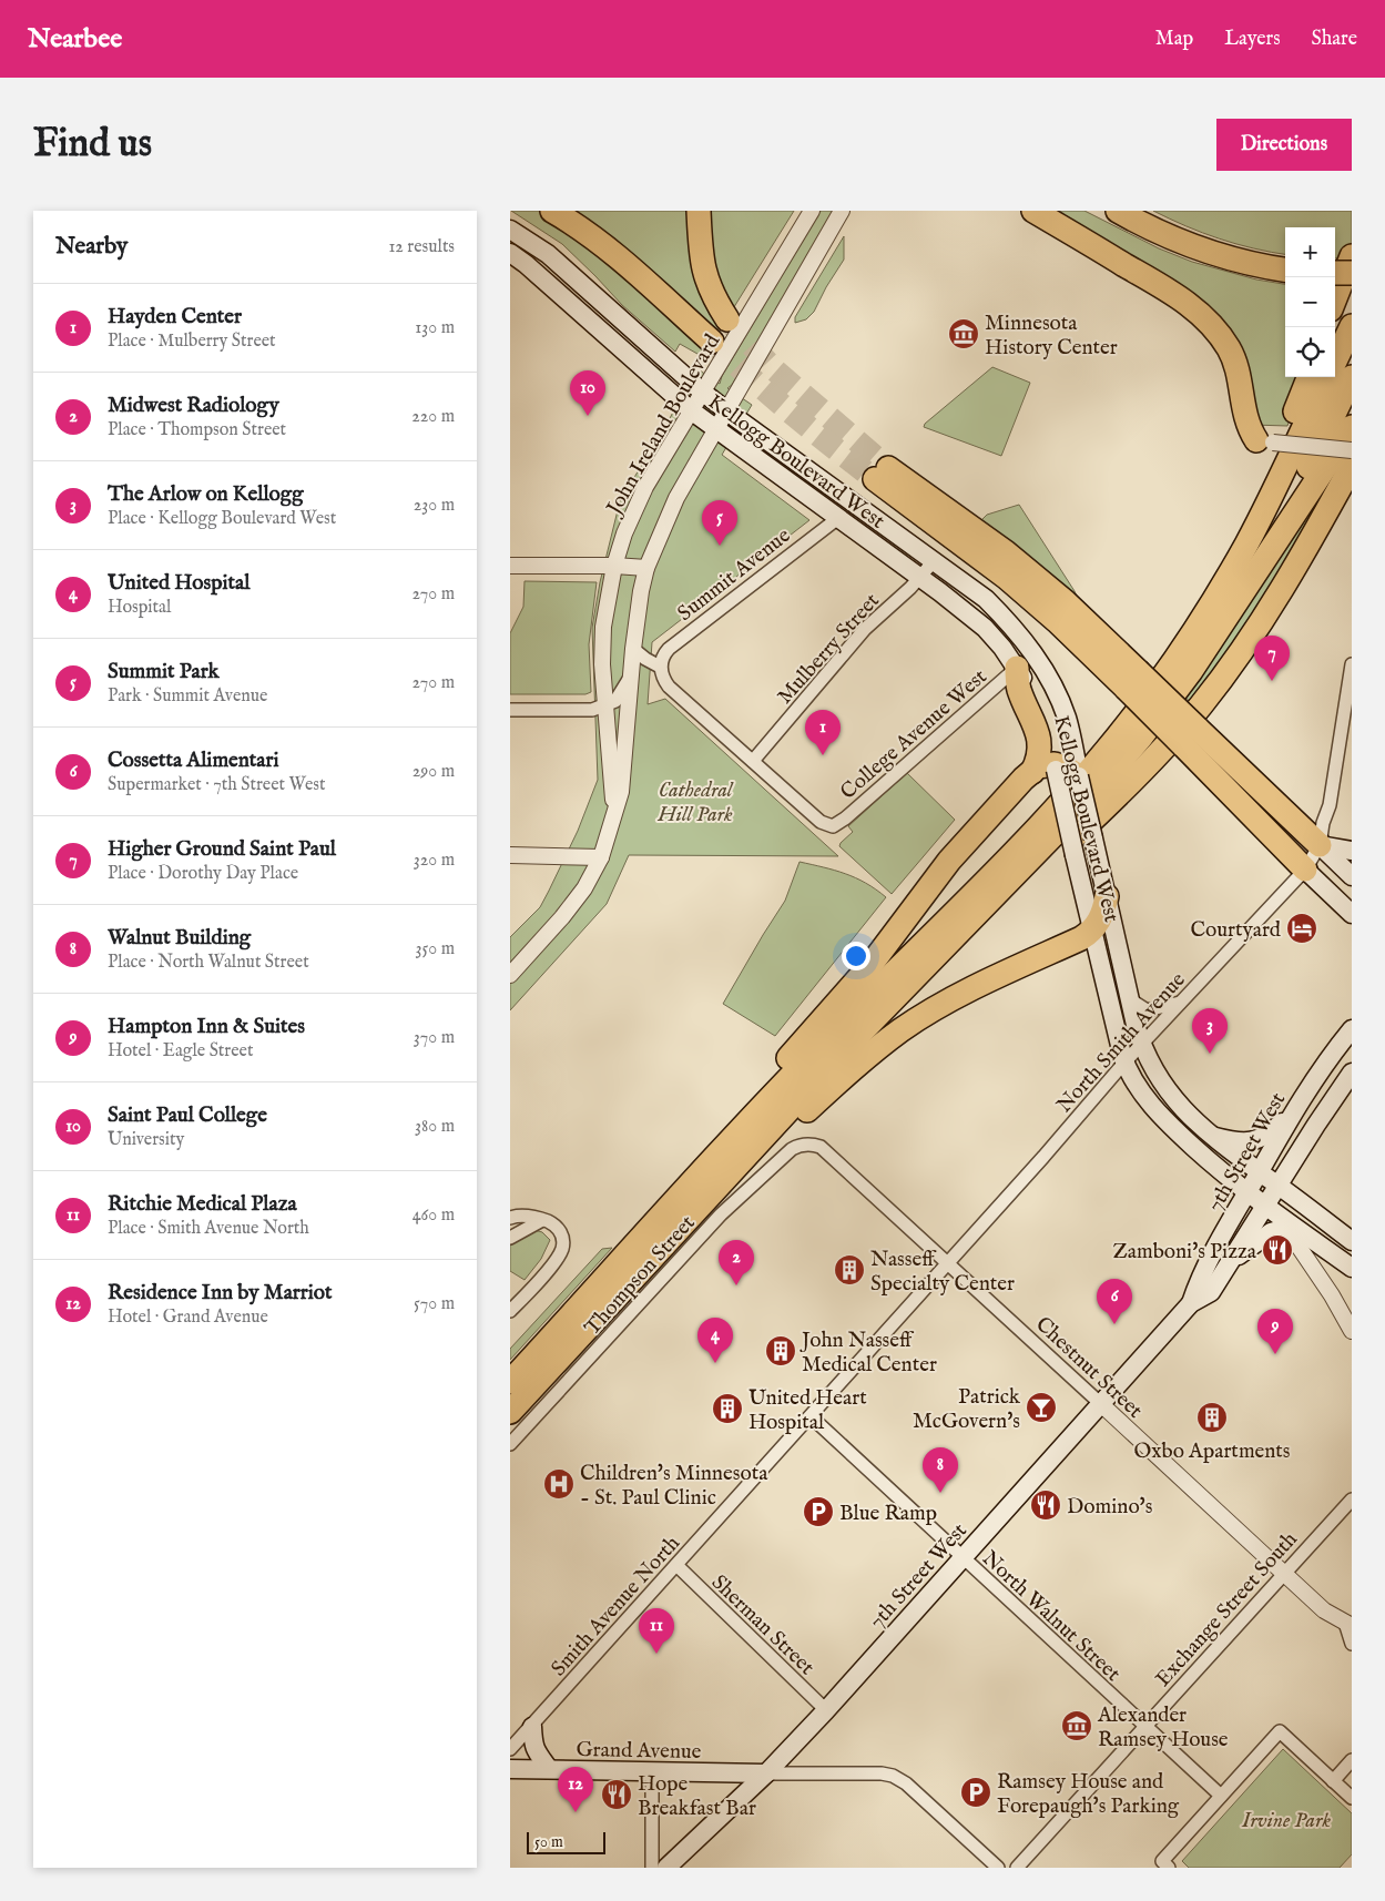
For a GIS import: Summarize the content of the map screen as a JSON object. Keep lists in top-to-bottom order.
{
  "streets": {
    "main road": ["Kellogg Boulevard West", "7th Street West", "Grand Avenue"],
    "street": [
      "John Ireland Boulevard",
      "Summit Avenue",
      "Mulberry Street",
      "College Avenue West",
      "North Smith Avenue",
      "Thompson Street",
      "Chestnut Street",
      "Smith Avenue North",
      "Exchange Street South",
      "North Walnut Street",
      "Sherman Street"
    ]
  },
  "crossings": [
    ["John Ireland Boulevard", "Kellogg Boulevard West"],
    ["Kellogg Boulevard West", "Summit Avenue"],
    ["Kellogg Boulevard West", "Mulberry Street"],
    ["Kellogg Boulevard West", "College Avenue West"],
    ["Kellogg Boulevard West", "North Smith Avenue"],
    ["Kellogg Boulevard West", "7th Street West"],
    ["Mulberry Street", "College Avenue West"],
    ["North Smith Avenue", "Chestnut Street"],
    ["North Smith Avenue", "Smith Avenue North"],
    ["7th Street West", "Chestnut Street"],
    ["7th Street West", "North Walnut Street"],
    ["7th Street West", "Sherman Street"],
    ["7th Street West", "Grand Avenue"],
    ["Thompson Street", "Chestnut Street"],
    ["Chestnut Street", "Smith Avenue North"],
    ["Chestnut Street", "Exchange Street South"],
    ["Smith Avenue North", "North Walnut Street"],
    ["Smith Avenue North", "Sherman Street"],
    ["Exchange Street South", "North Walnut Street"]
  ],
  "parks": ["Cathedral Hill Park", "Irvine Park"],
  "places": {
    "museum": ["Minnesota History Center", "Alexander Ramsey House"],
    "hotel": ["Courtyard"],
    "restaurant": ["Zamboni's Pizza", "Domino's", "Hope Breakfast Bar"],
    "building": [
      "Nasseff Specialty Center",
      "John Nasseff Medical Center",
      "United Heart Hospital",
      "Oxbo Apartments"
    ],
    "bar": ["Patrick McGovern's"],
    "hospital": ["Children's Minnesota - St. Paul Clinic"],
    "parking": ["Blue Ramp", "Ramsey House and Forepaugh's Parking"]
  },
  "scale_bar": "50 m",
  "page": {
    "header": "Nearbee",
    "nav": ["Map", "Layers", "Share"],
    "buttons": "Directions",
    "title": "Find us",
    "heading": ["Nearby", "12 results"],
    "map_buttons": ["+", "−"],
    "list": [
      {
        "mark": "1",
        "name": "Hayden Center",
        "note": "Place · Mulberry Street",
        "value": "130 m"
      },
      {
        "mark": "2",
        "name": "Midwest Radiology",
        "note": "Place · Thompson Street",
        "value": "220 m"
      },
      {
        "mark": "3",
        "name": "The Arlow on Kellogg",
        "note": "Place · Kellogg Boulevard West",
        "value": "230 m"
      },
      {
        "mark": "4",
        "name": "United Hospital",
        "note": "Hospital",
        "value": "270 m"
      },
      {
        "mark": "5",
        "name": "Summit Park",
        "note": "Park · Summit Avenue",
        "value": "270 m"
      },
      {
        "mark": "6",
        "name": "Cossetta Alimentari",
        "note": "Supermarket · 7th Street West",
        "value": "290 m"
      },
      {
        "mark": "7",
        "name": "Higher Ground Saint Paul",
        "note": "Place · Dorothy Day Place",
        "value": "320 m"
      },
      {
        "mark": "8",
        "name": "Walnut Building",
        "note": "Place · North Walnut Street",
        "value": "350 m"
      },
      {
        "mark": "9",
        "name": "Hampton Inn & Suites",
        "note": "Hotel · Eagle Street",
        "value": "370 m"
      },
      {
        "mark": "10",
        "name": "Saint Paul College",
        "note": "University",
        "value": "380 m"
      },
      {
        "mark": "11",
        "name": "Ritchie Medical Plaza",
        "note": "Place · Smith Avenue North",
        "value": "460 m"
      },
      {
        "mark": "12",
        "name": "Residence Inn by Marriot",
        "note": "Hotel · Grand Avenue",
        "value": "570 m"
      }
    ],
    "pins": [
      "10",
      "5",
      "7",
      "1",
      "3",
      "2",
      "6",
      "9",
      "4",
      "8",
      "11",
      "12"
    ],
    "scale": "50 m"
  }
}
